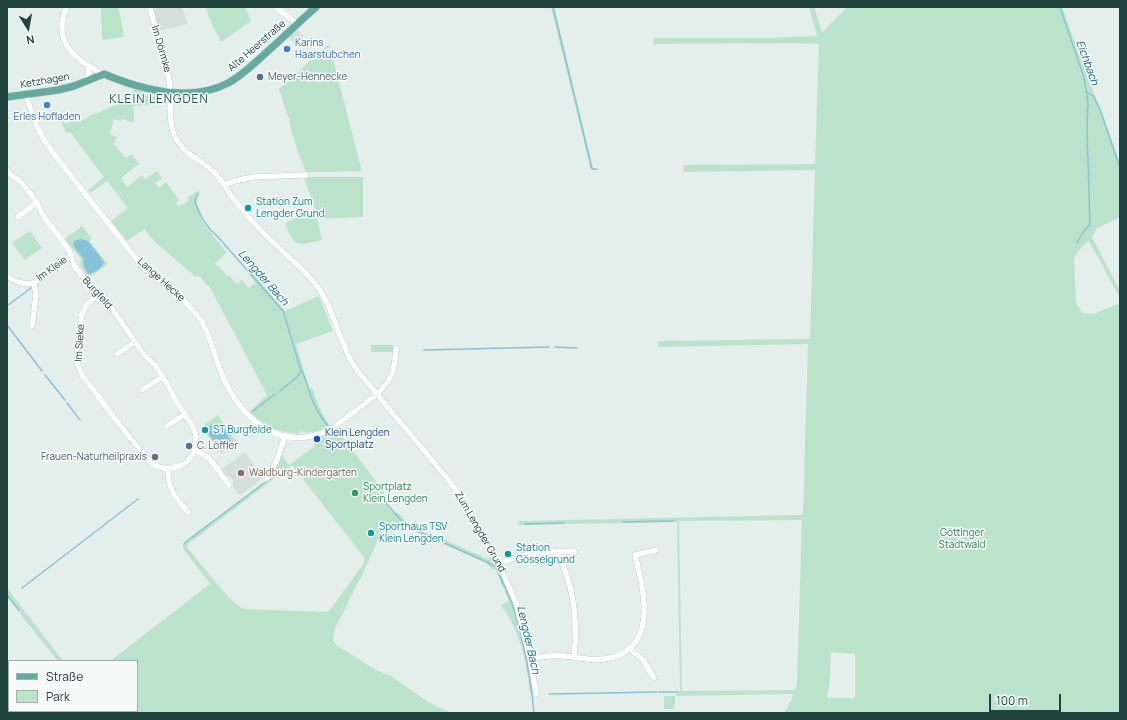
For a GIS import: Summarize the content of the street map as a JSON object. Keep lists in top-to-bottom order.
{
  "streets": {
    "main road": ["Alte Heerstraße", "Ketzhagen"],
    "street": [
      "Im Dörmke",
      "Im Kleie",
      "Lange Hecke",
      "Burgfeld",
      "Im Sieke",
      "Zum Lengder Grund"
    ]
  },
  "crossings": [
    ["Alte Heerstraße", "Im Dörmke"],
    ["Alte Heerstraße", "Ketzhagen"],
    ["Alte Heerstraße", "Zum Lengder Grund"],
    ["Im Dörmke", "Zum Lengder Grund"],
    ["Ketzhagen", "Lange Hecke"],
    ["Im Kleie", "Burgfeld"],
    ["Lange Hecke", "Zum Lengder Grund"],
    ["Burgfeld", "Im Sieke"]
  ],
  "districts": ["KLEIN LENGDEN"],
  "water": ["Eichbach", "Lengder Bach"],
  "parks": ["Göttinger Stadtwald"],
  "places": [
    "Karins Haarstübchen",
    "Meyer-Hennecke",
    "Erles Hofladen",
    "Station Zum Lengder Grund",
    "ST Burgfelde",
    "Klein Lengden Sportplatz",
    "C. Löffler",
    "Frauen-Naturheilpraxis",
    "Waldburg-Kindergarten",
    "Sportplatz Klein Lengden",
    "Sporthaus TSV Klein Lengden",
    "Station Gösselgrund"
  ],
  "legend": ["Straße", "Park"],
  "scale_bar": "100 m",
  "north": "bottom"
}
